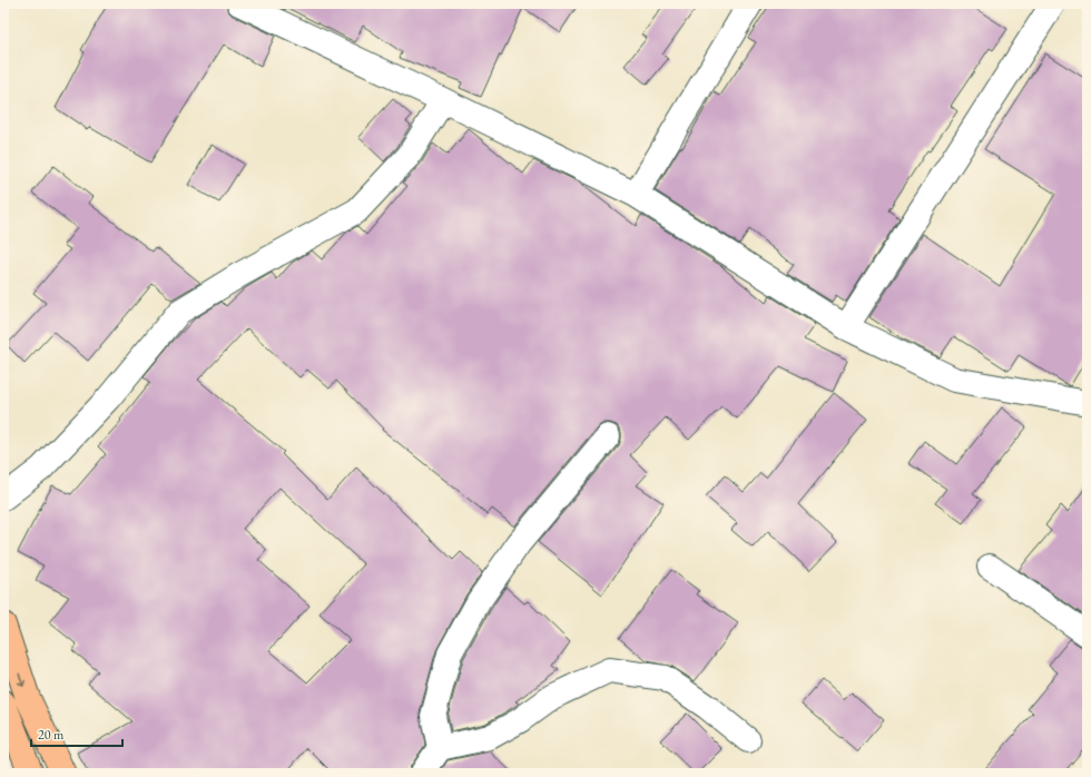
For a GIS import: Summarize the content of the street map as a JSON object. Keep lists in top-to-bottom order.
{
  "scale_bar": "20 m"
}
